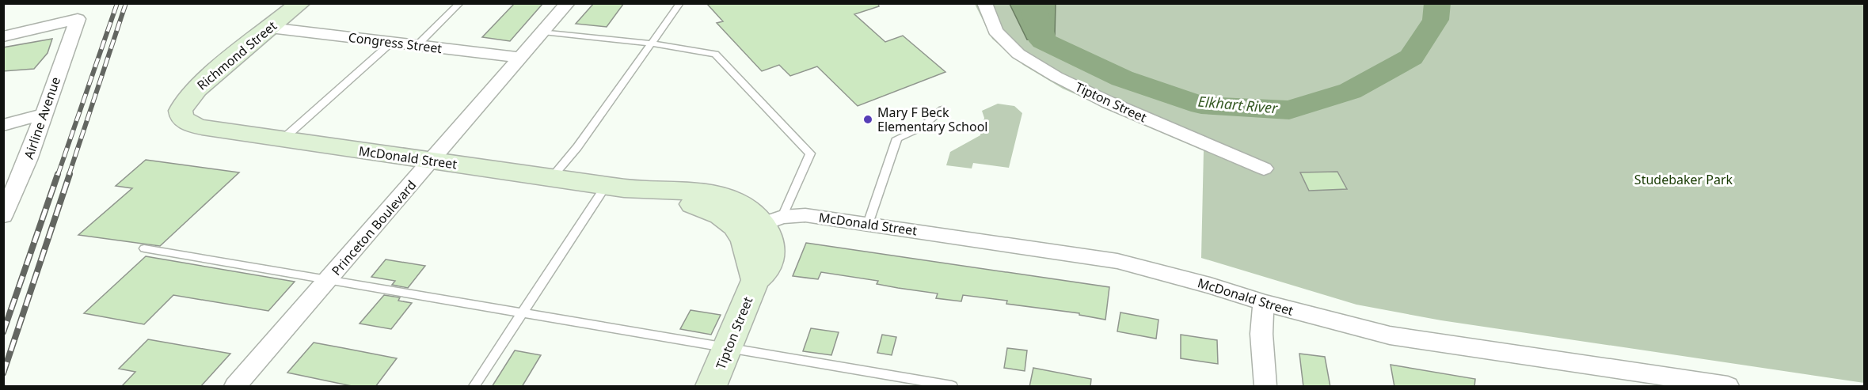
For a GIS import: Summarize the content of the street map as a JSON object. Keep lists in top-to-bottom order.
{
  "streets": {
    "street": [
      "Congress Street",
      "Richmond Street",
      "Tipton Street",
      "Airline Avenue",
      "McDonald Street",
      "Princeton Boulevard"
    ]
  },
  "crossings": [
    ["Congress Street", "Richmond Street"],
    ["Congress Street", "Princeton Boulevard"],
    ["Richmond Street", "McDonald Street"],
    ["Tipton Street", "McDonald Street"],
    ["McDonald Street", "Princeton Boulevard"]
  ],
  "water": ["Elkhart River"],
  "parks": ["Studebaker Park"],
  "places": ["Mary F Beck Elementary School"]
}
